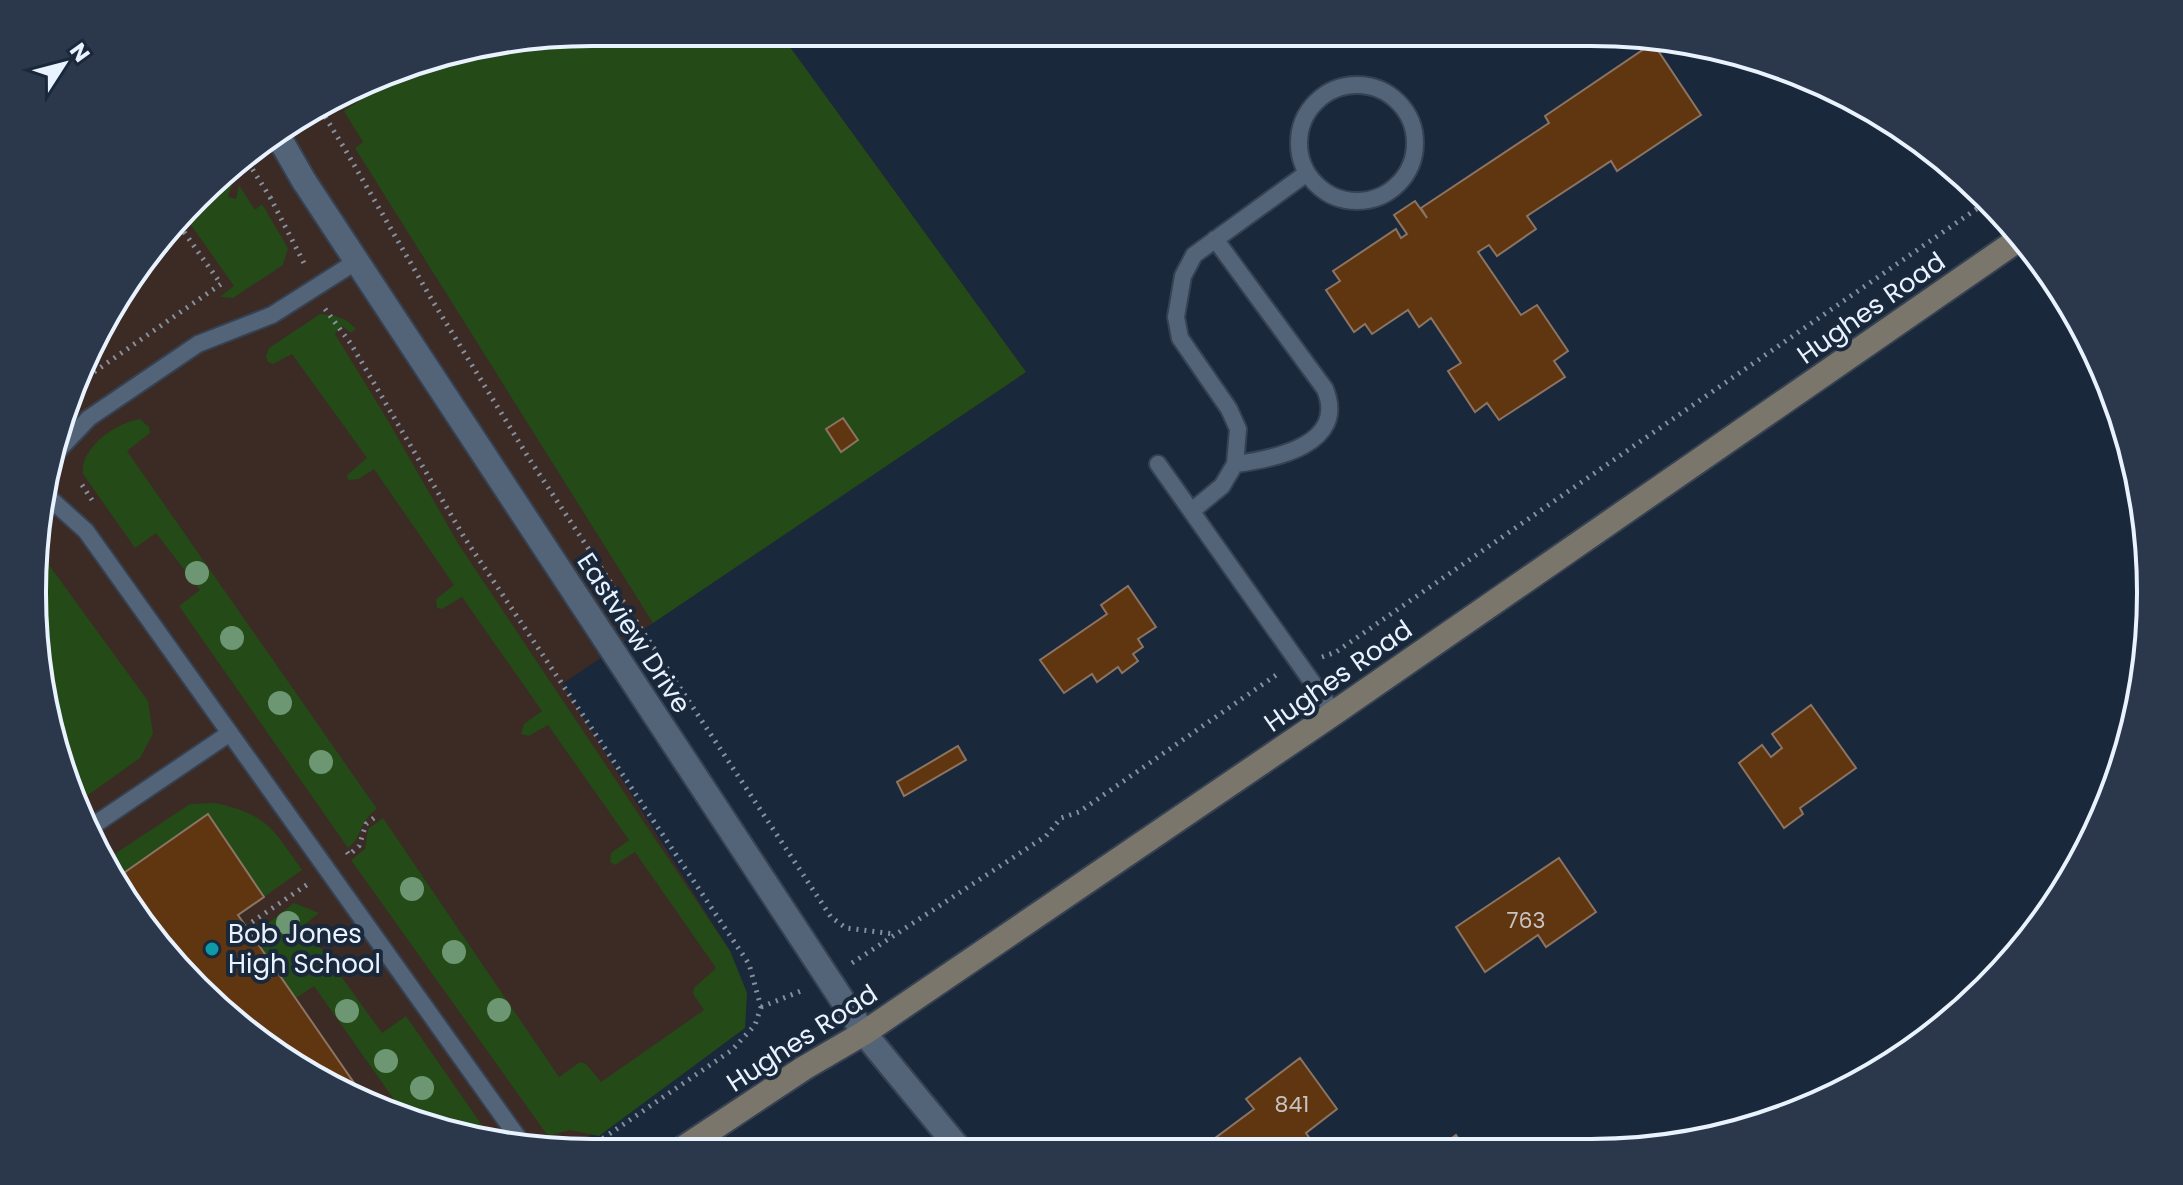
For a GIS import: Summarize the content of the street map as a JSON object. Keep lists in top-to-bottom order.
{
  "streets": {
    "main road": ["Hughes Road"],
    "street": ["Eastview Drive"]
  },
  "crossings": [
    ["Hughes Road", "Eastview Drive"]
  ],
  "places": ["Bob Jones High School"],
  "house_numbers": ["763", "841"],
  "north": "top right"
}
